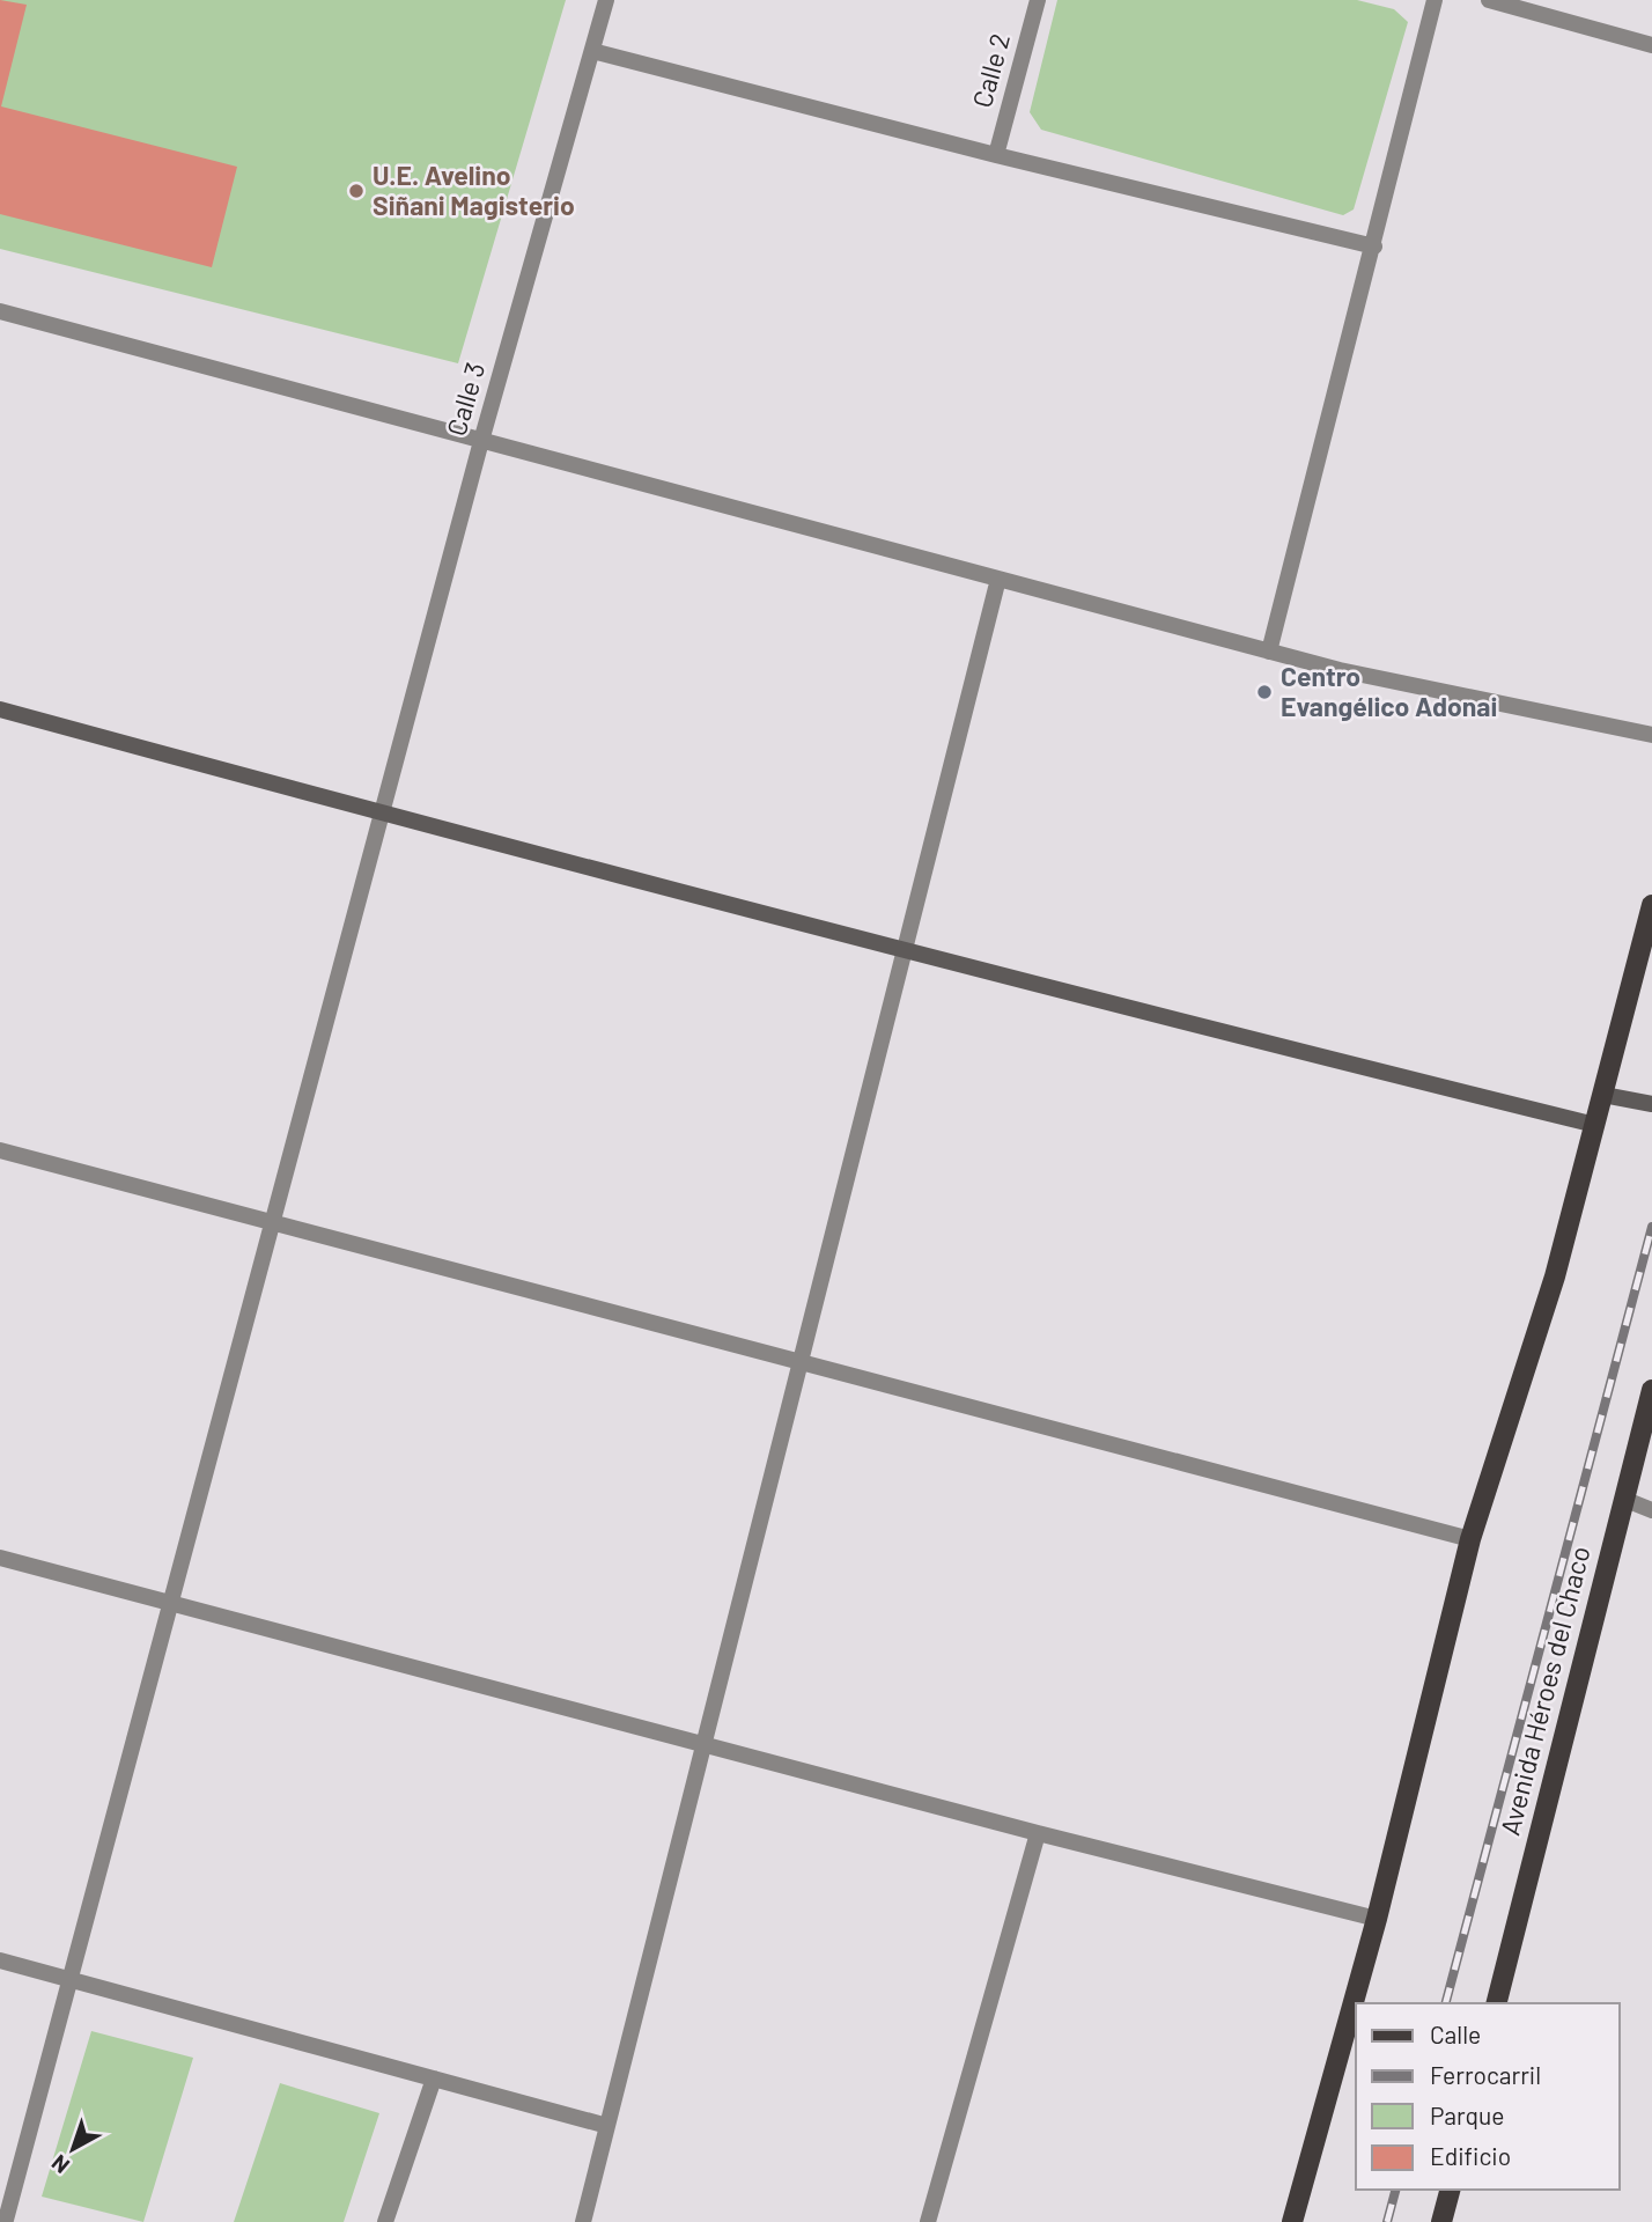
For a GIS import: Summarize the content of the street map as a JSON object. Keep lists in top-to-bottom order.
{
  "streets": {
    "main road": ["Avenida Héroes del Chaco"],
    "street": ["Calle 2", "Calle 3"]
  },
  "places": ["U.E. Avelino Siñani Magisterio", "Centro Evangélico Adonai"],
  "legend": [
    "Calle",
    "Ferrocarril",
    "Parque",
    "Edificio"
  ],
  "north": "bottom left"
}
